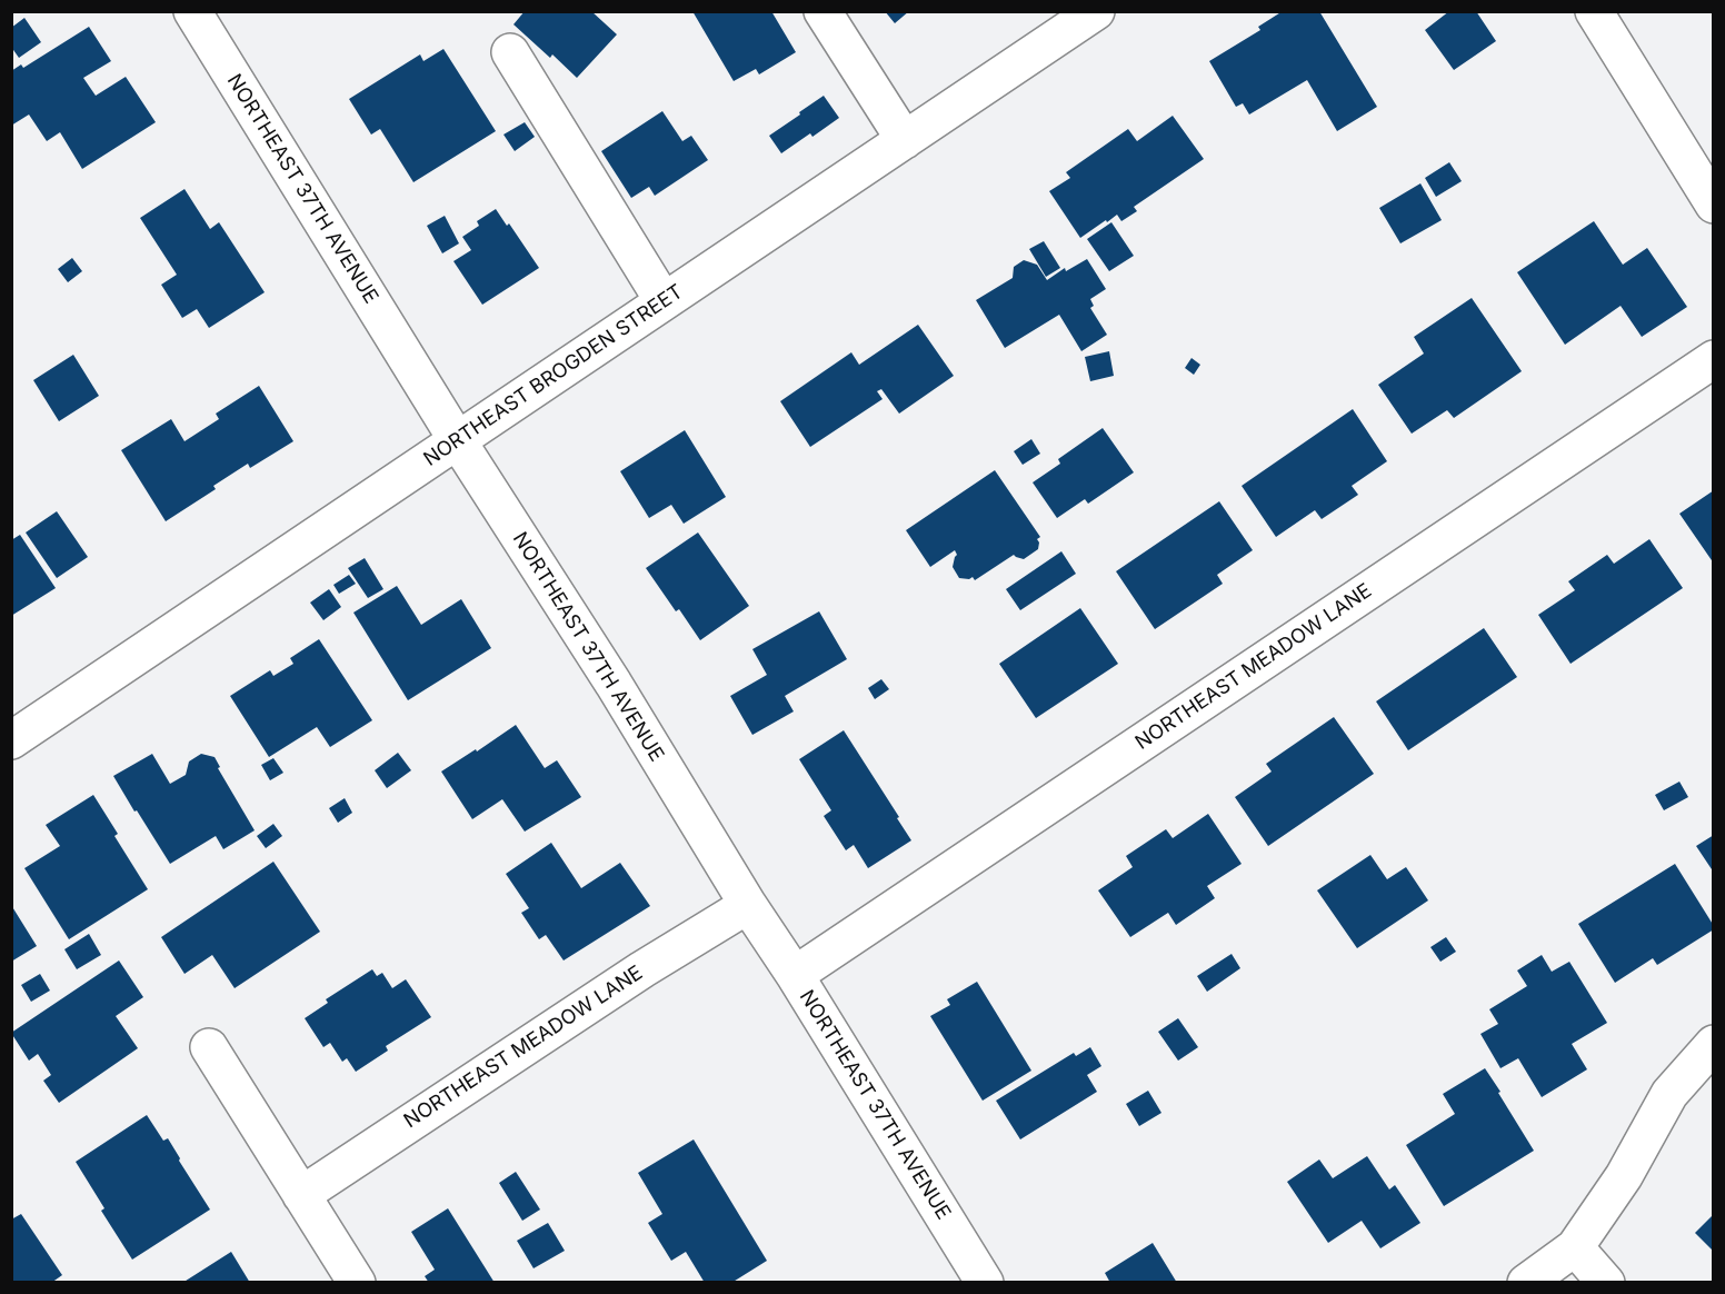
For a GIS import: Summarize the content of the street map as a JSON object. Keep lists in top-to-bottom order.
{
  "streets": {
    "street": ["NORTHEAST 37TH AVENUE", "NORTHEAST BROGDEN STREET", "NORTHEAST MEADOW LANE"]
  },
  "crossings": [
    ["NORTHEAST 37TH AVENUE", "NORTHEAST BROGDEN STREET"],
    ["NORTHEAST 37TH AVENUE", "NORTHEAST MEADOW LANE"]
  ]
}
